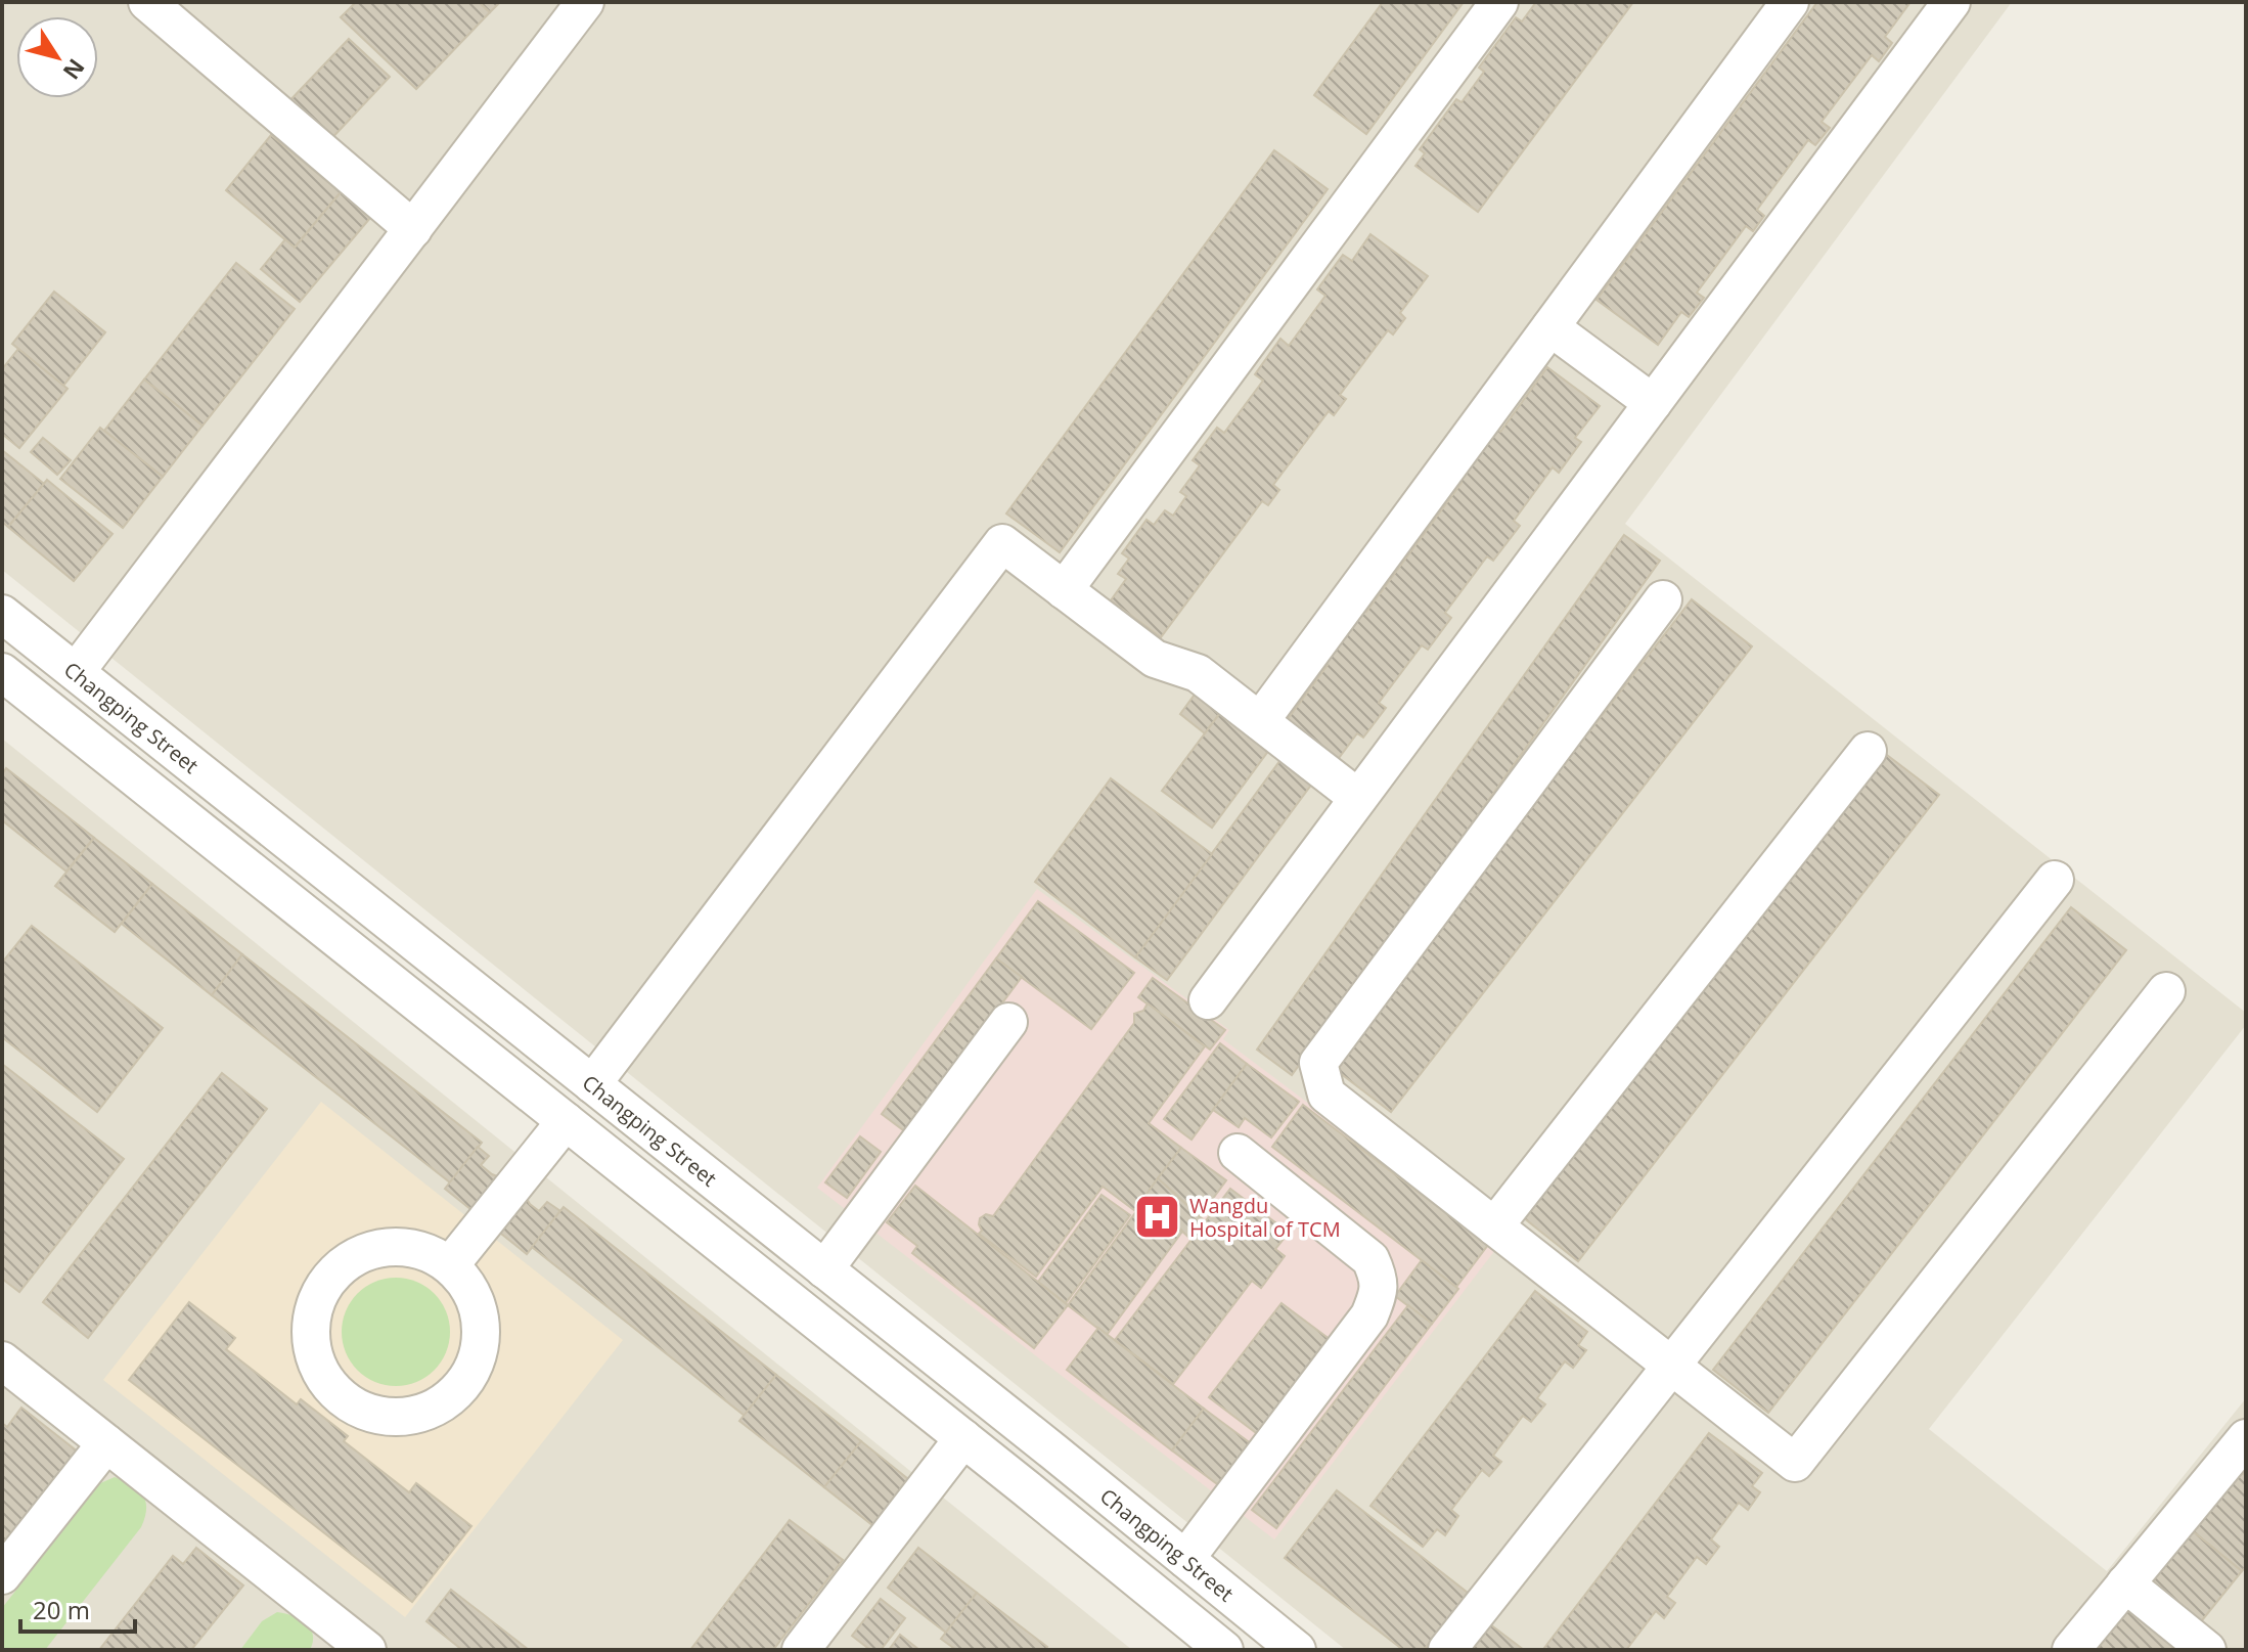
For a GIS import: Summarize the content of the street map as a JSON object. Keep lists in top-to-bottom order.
{
  "streets": {
    "street": ["Changping Street"]
  },
  "places": {
    "hospital": ["Wangdu Hospital of TCM"]
  },
  "scale_bar": "20 m",
  "north": "bottom right"
}
